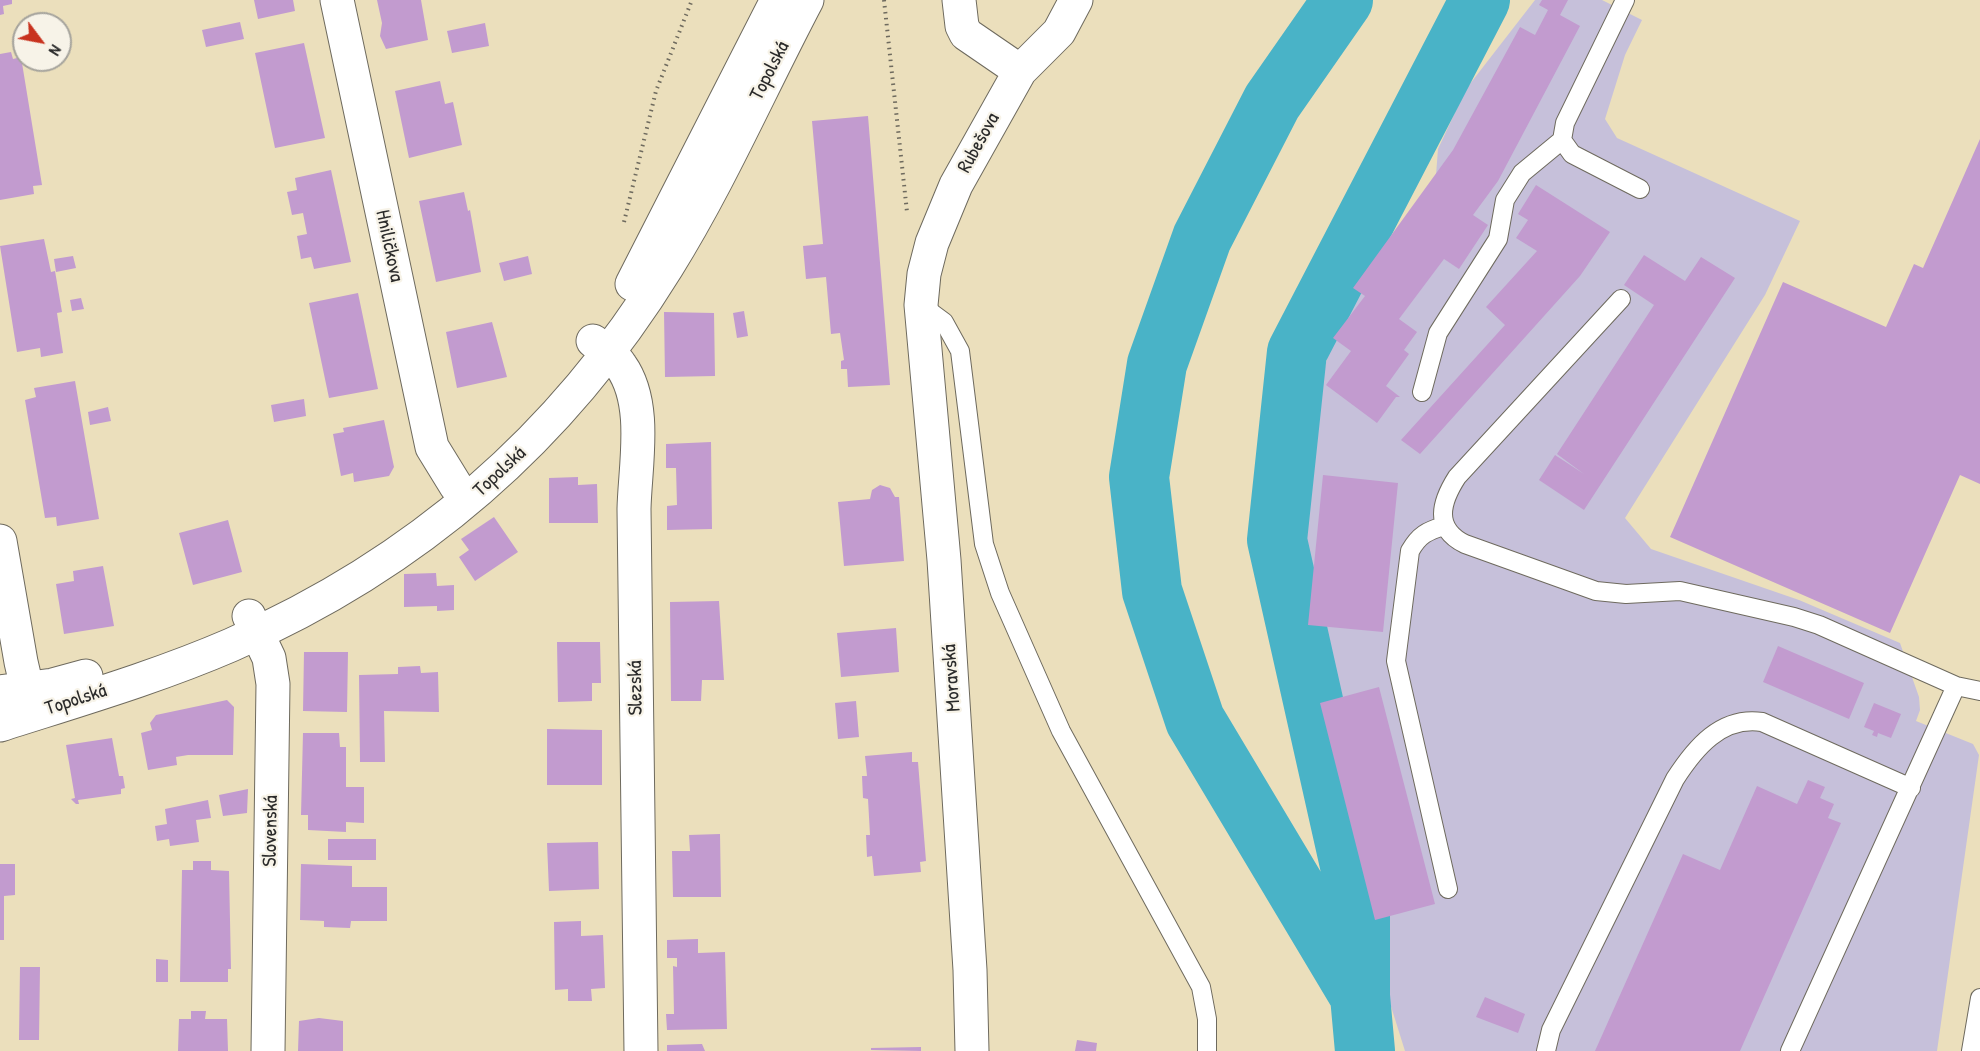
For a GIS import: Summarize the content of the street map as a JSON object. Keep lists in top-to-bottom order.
{
  "streets": {
    "street": [
      "Topolská",
      "Rubešova",
      "Hniličkova",
      "Moravská",
      "Slezská",
      "Slovenská"
    ]
  },
  "crossings": [
    ["Topolská", "Hniličkova"],
    ["Topolská", "Slezská"],
    ["Topolská", "Slovenská"],
    ["Rubešova", "Moravská"]
  ],
  "north": "bottom right"
}
